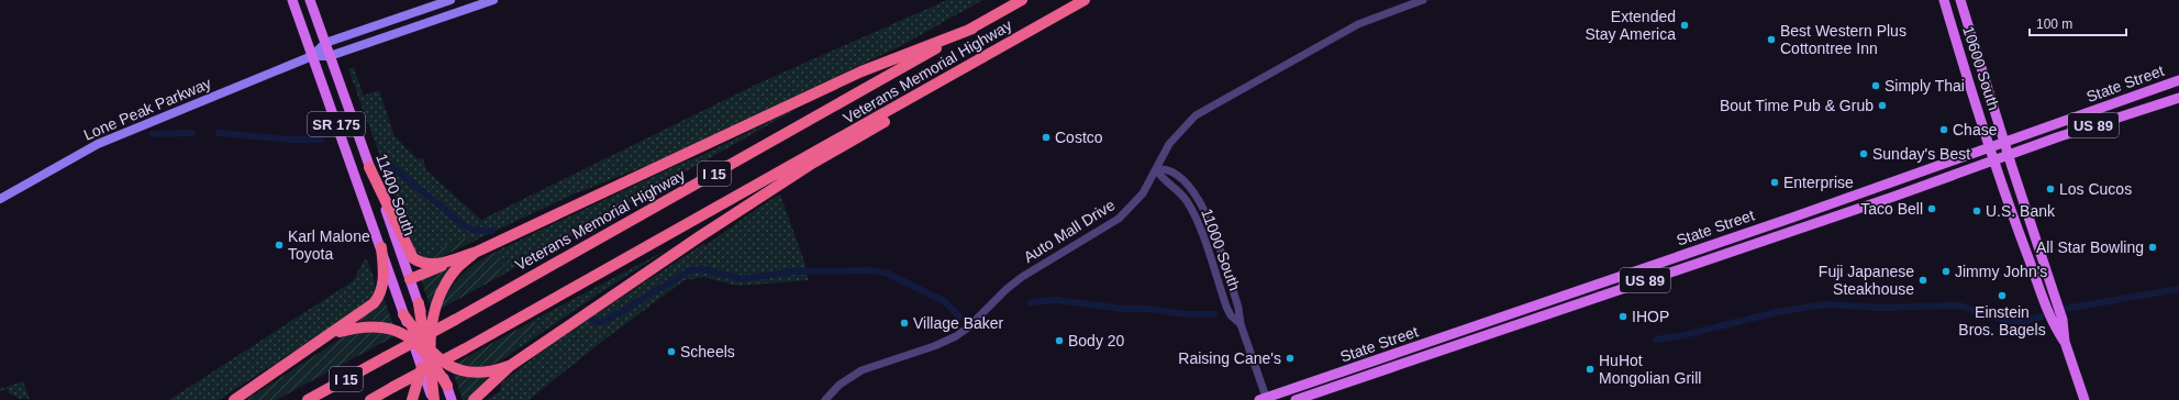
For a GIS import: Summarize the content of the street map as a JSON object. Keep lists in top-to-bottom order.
{
  "streets": {
    "highway": ["Veterans Memorial Highway", "I 15"],
    "main road": [
      "10600 South",
      "State Street",
      "Lone Peak Parkway",
      "SR 175",
      "US 89",
      "11400 South"
    ],
    "street": ["Auto Mall Drive", "11000 South"]
  },
  "crossings": [
    ["10600 South", "State Street"],
    ["State Street", "11000 South"],
    ["Lone Peak Parkway", "11400 South"],
    ["Auto Mall Drive", "11000 South"]
  ],
  "places": [
    "Extended Stay America",
    "Best Western Plus Cottontree Inn",
    "Simply Thai",
    "Bout Time Pub & Grub",
    "Chase",
    "Costco",
    "Sunday's Best",
    "Enterprise",
    "Los Cucos",
    "Taco Bell",
    "U.S. Bank",
    "Karl Malone Toyota",
    "All Star Bowling",
    "Jimmy John's",
    "Fuji Japanese Steakhouse",
    "Einstein Bros. Bagels",
    "IHOP",
    "Village Baker",
    "Body 20",
    "Scheels",
    "Raising Cane's",
    "HuHot Mongolian Grill"
  ],
  "scale_bar": "100 m"
}
